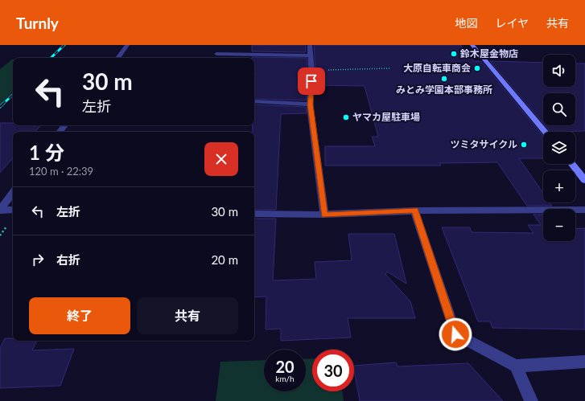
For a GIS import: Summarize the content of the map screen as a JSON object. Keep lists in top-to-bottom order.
{
  "places": [
    "鈴木屋金物店",
    "大原自転車商会",
    "みとみ学園本部事務所",
    "ヤマカ屋駐車場",
    "ツミタサイクル"
  ],
  "page": {
    "header": "Turnly",
    "nav": ["地図", "レイヤ", "共有"],
    "map_buttons": ["+", "−"],
    "turn": ["30 m", "左折"],
    "heading": ["1 分", "120 m · 22:39"],
    "list": [
      {
        "name": "左折",
        "value": "30 m"
      },
      {
        "name": "右折",
        "value": "20 m"
      }
    ],
    "buttons": ["終了", "共有"],
    "speed": "20 km/h",
    "limit": "30"
  }
}
